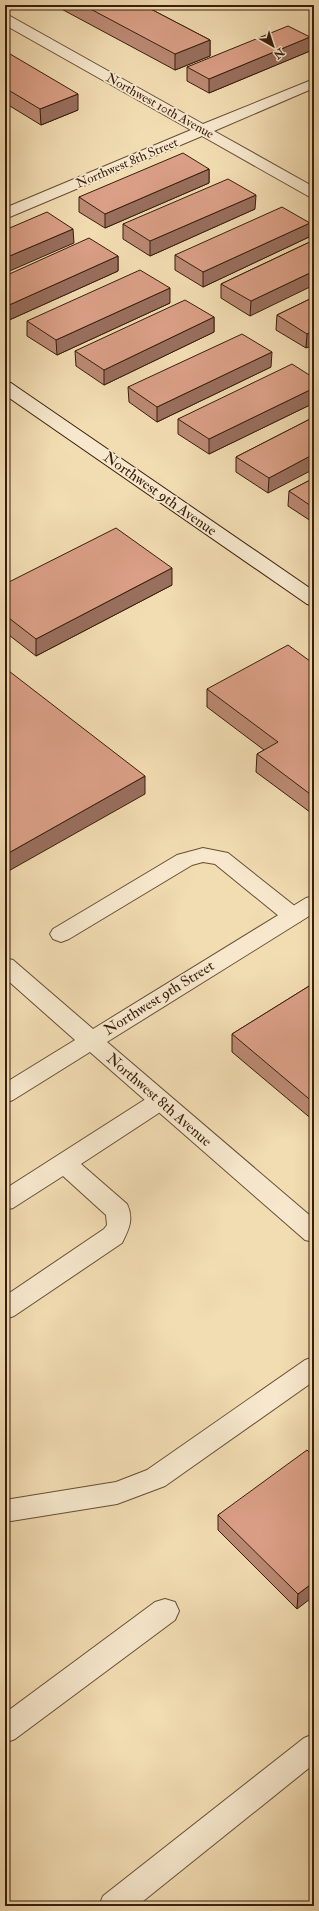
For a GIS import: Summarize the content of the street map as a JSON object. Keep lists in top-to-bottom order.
{
  "streets": {
    "street": [
      "Northwest 10th Avenue",
      "Northwest 8th Street",
      "Northwest 9th Avenue",
      "Northwest 9th Street",
      "Northwest 8th Avenue"
    ]
  },
  "crossings": [
    ["Northwest 10th Avenue", "Northwest 8th Street"],
    ["Northwest 9th Street", "Northwest 8th Avenue"]
  ],
  "north": "bottom right"
}
